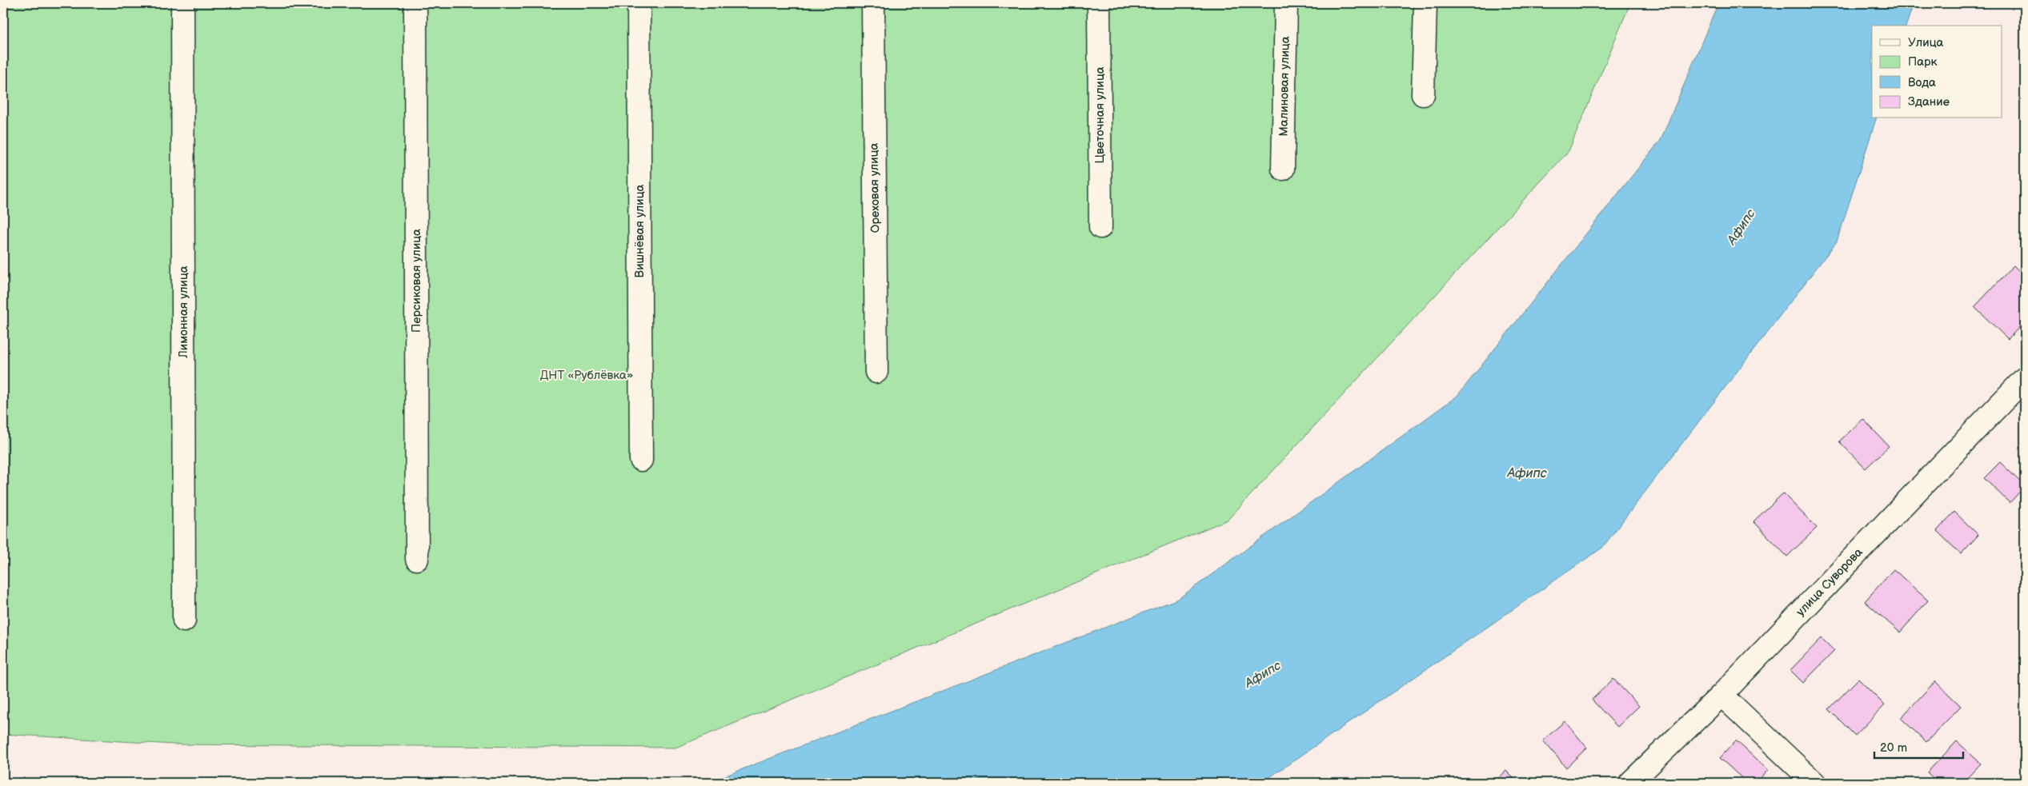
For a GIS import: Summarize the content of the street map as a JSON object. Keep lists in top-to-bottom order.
{
  "streets": {
    "street": [
      "Малиновая улица",
      "Цветочная улица",
      "Ореховая улица",
      "Вишнёвая улица",
      "Персиковая улица",
      "Лимонная улица",
      "улица Суворова"
    ]
  },
  "water": ["Афипс"],
  "parks": ["ДНТ «Рублёвка»"],
  "legend": [
    "Улица",
    "Парк",
    "Вода",
    "Здание"
  ],
  "scale_bar": "20 m"
}
